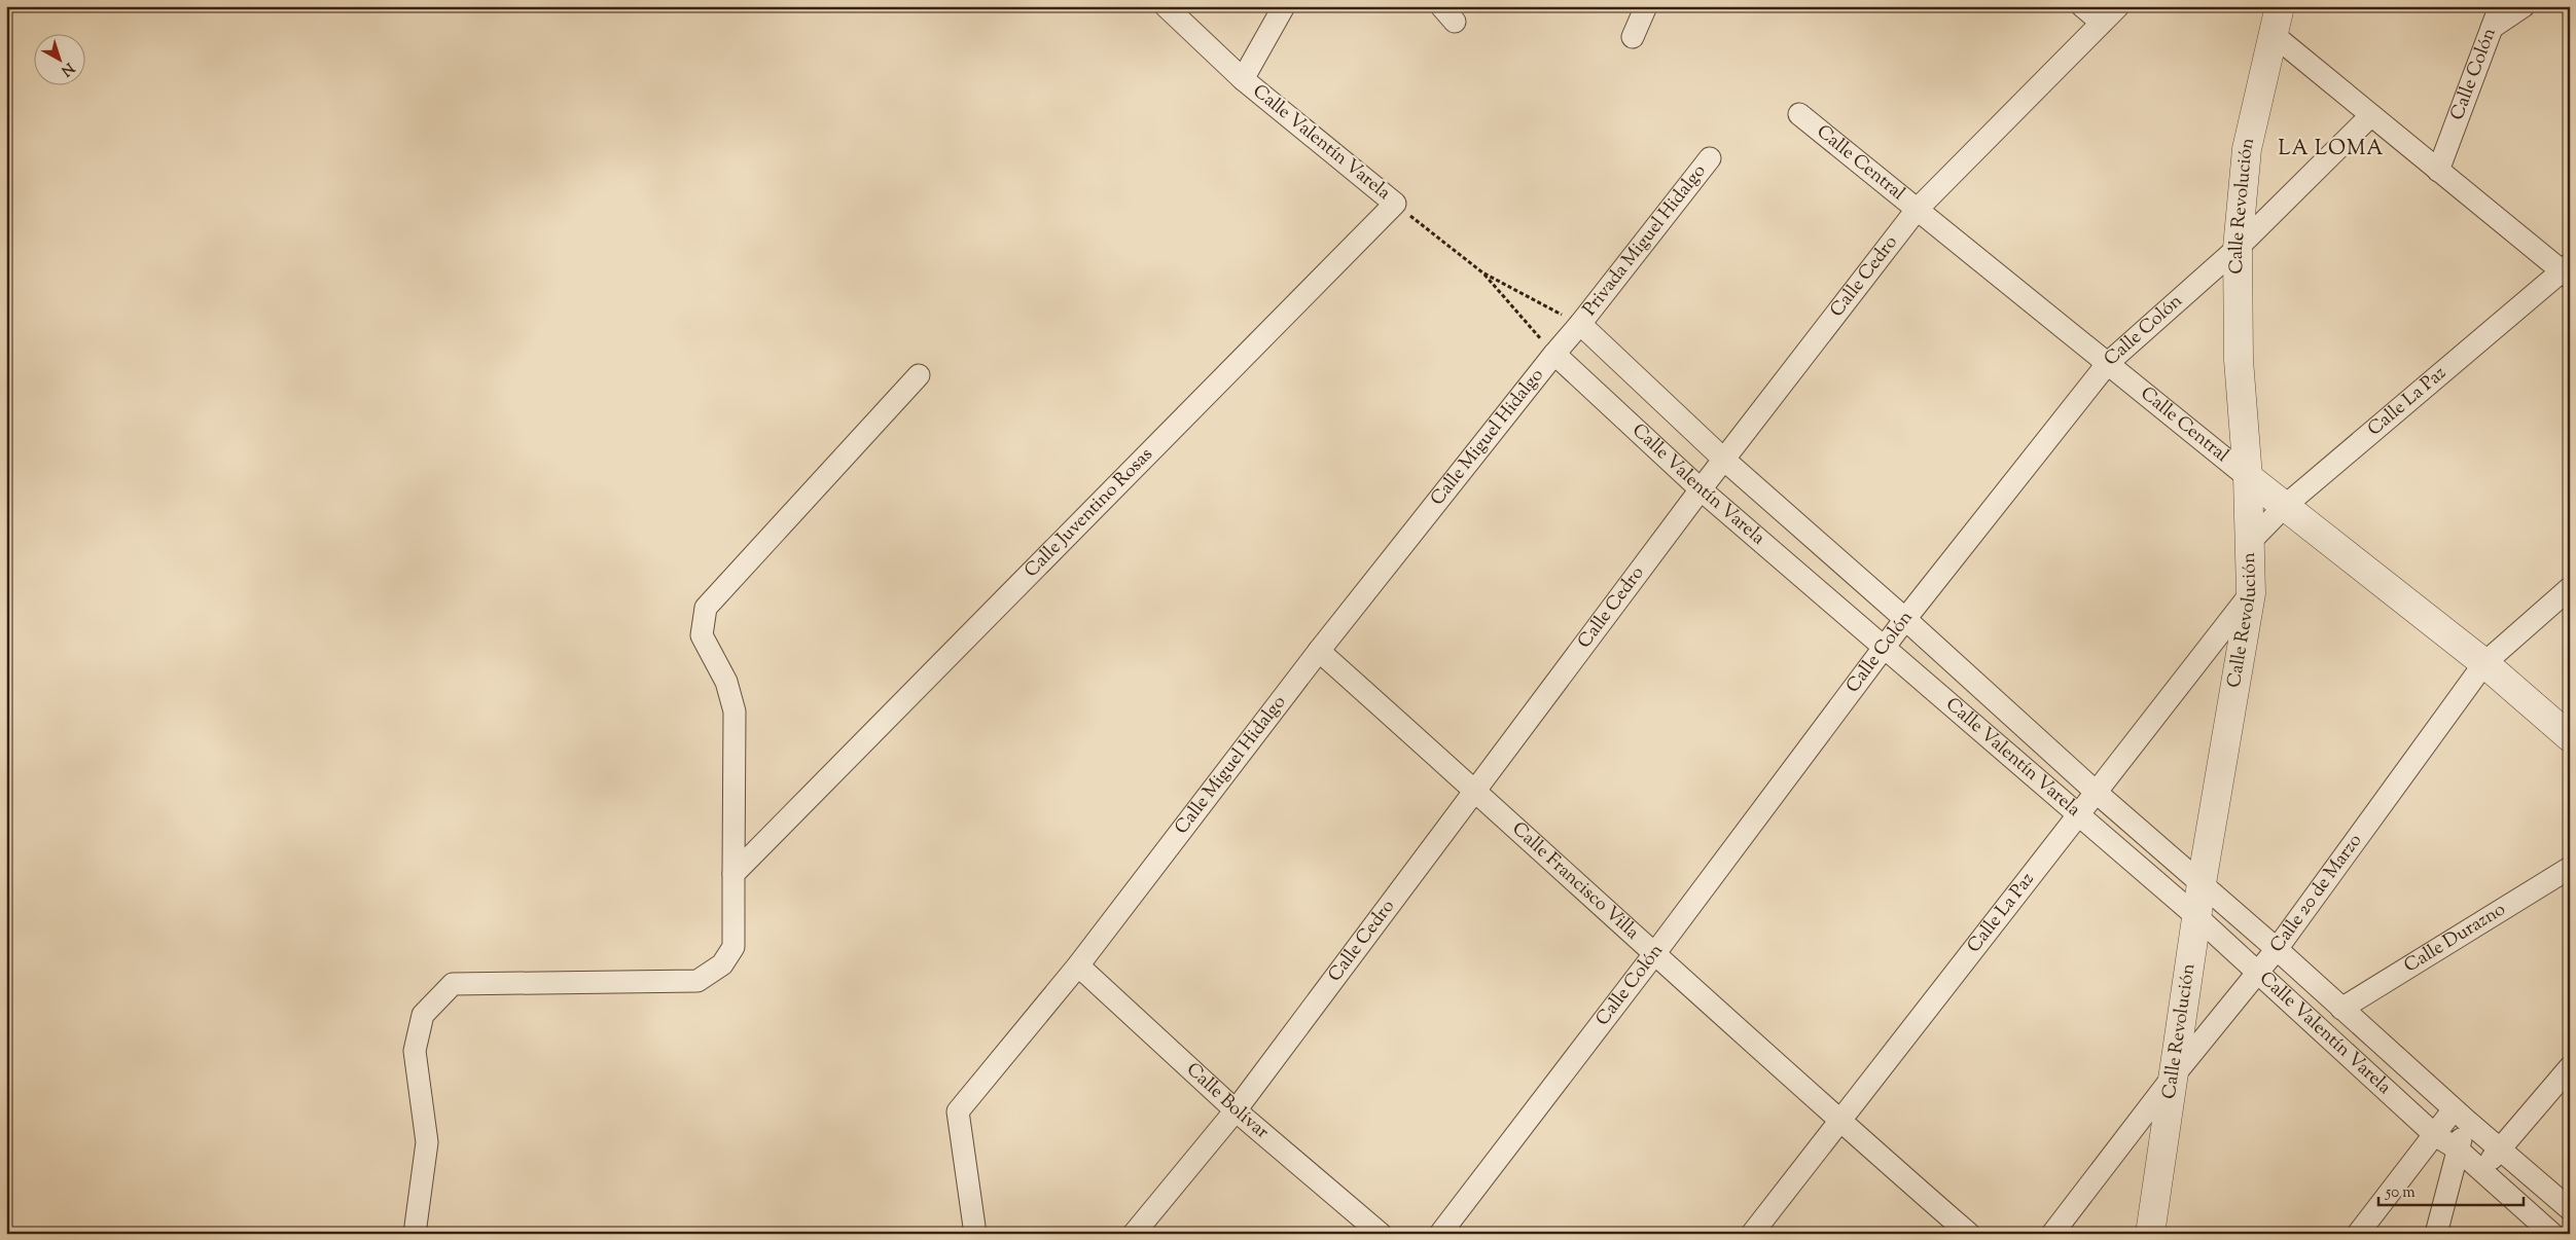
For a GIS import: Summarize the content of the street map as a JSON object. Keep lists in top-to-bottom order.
{
  "streets": {
    "street": [
      "Calle Colón",
      "Calle Valentín Varela",
      "Calle Central",
      "Calle Revolución",
      "Privada Miguel Hidalgo",
      "Calle Cedro",
      "Calle La Paz",
      "Calle Miguel Hidalgo",
      "Calle Juventino Rosas",
      "Calle Francisco Villa",
      "Calle 20 de Marzo",
      "Calle Durazno",
      "Calle Bolívar"
    ]
  },
  "crossings": [
    ["Calle Colón", "Calle Valentín Varela"],
    ["Calle Colón", "Calle Central"],
    ["Calle Colón", "Calle Revolución"],
    ["Calle Colón", "Calle Francisco Villa"],
    ["Calle Valentín Varela", "Calle Revolución"],
    ["Calle Valentín Varela", "Privada Miguel Hidalgo"],
    ["Calle Valentín Varela", "Calle Cedro"],
    ["Calle Valentín Varela", "Calle La Paz"],
    ["Calle Valentín Varela", "Calle Miguel Hidalgo"],
    ["Calle Valentín Varela", "Calle Juventino Rosas"],
    ["Calle Valentín Varela", "Calle 20 de Marzo"],
    ["Calle Valentín Varela", "Calle Durazno"],
    ["Calle Central", "Calle Revolución"],
    ["Calle Central", "Calle Cedro"],
    ["Calle Central", "Calle La Paz"],
    ["Calle Central", "Calle 20 de Marzo"],
    ["Calle Revolución", "Calle La Paz"],
    ["Calle Revolución", "Calle 20 de Marzo"],
    ["Privada Miguel Hidalgo", "Calle Miguel Hidalgo"],
    ["Calle Cedro", "Calle Francisco Villa"],
    ["Calle Cedro", "Calle Bolívar"],
    ["Calle La Paz", "Calle Francisco Villa"],
    ["Calle Miguel Hidalgo", "Calle Francisco Villa"],
    ["Calle Miguel Hidalgo", "Calle Bolívar"]
  ],
  "districts": ["LA LOMA"],
  "scale_bar": "50 m",
  "north": "bottom right"
}
